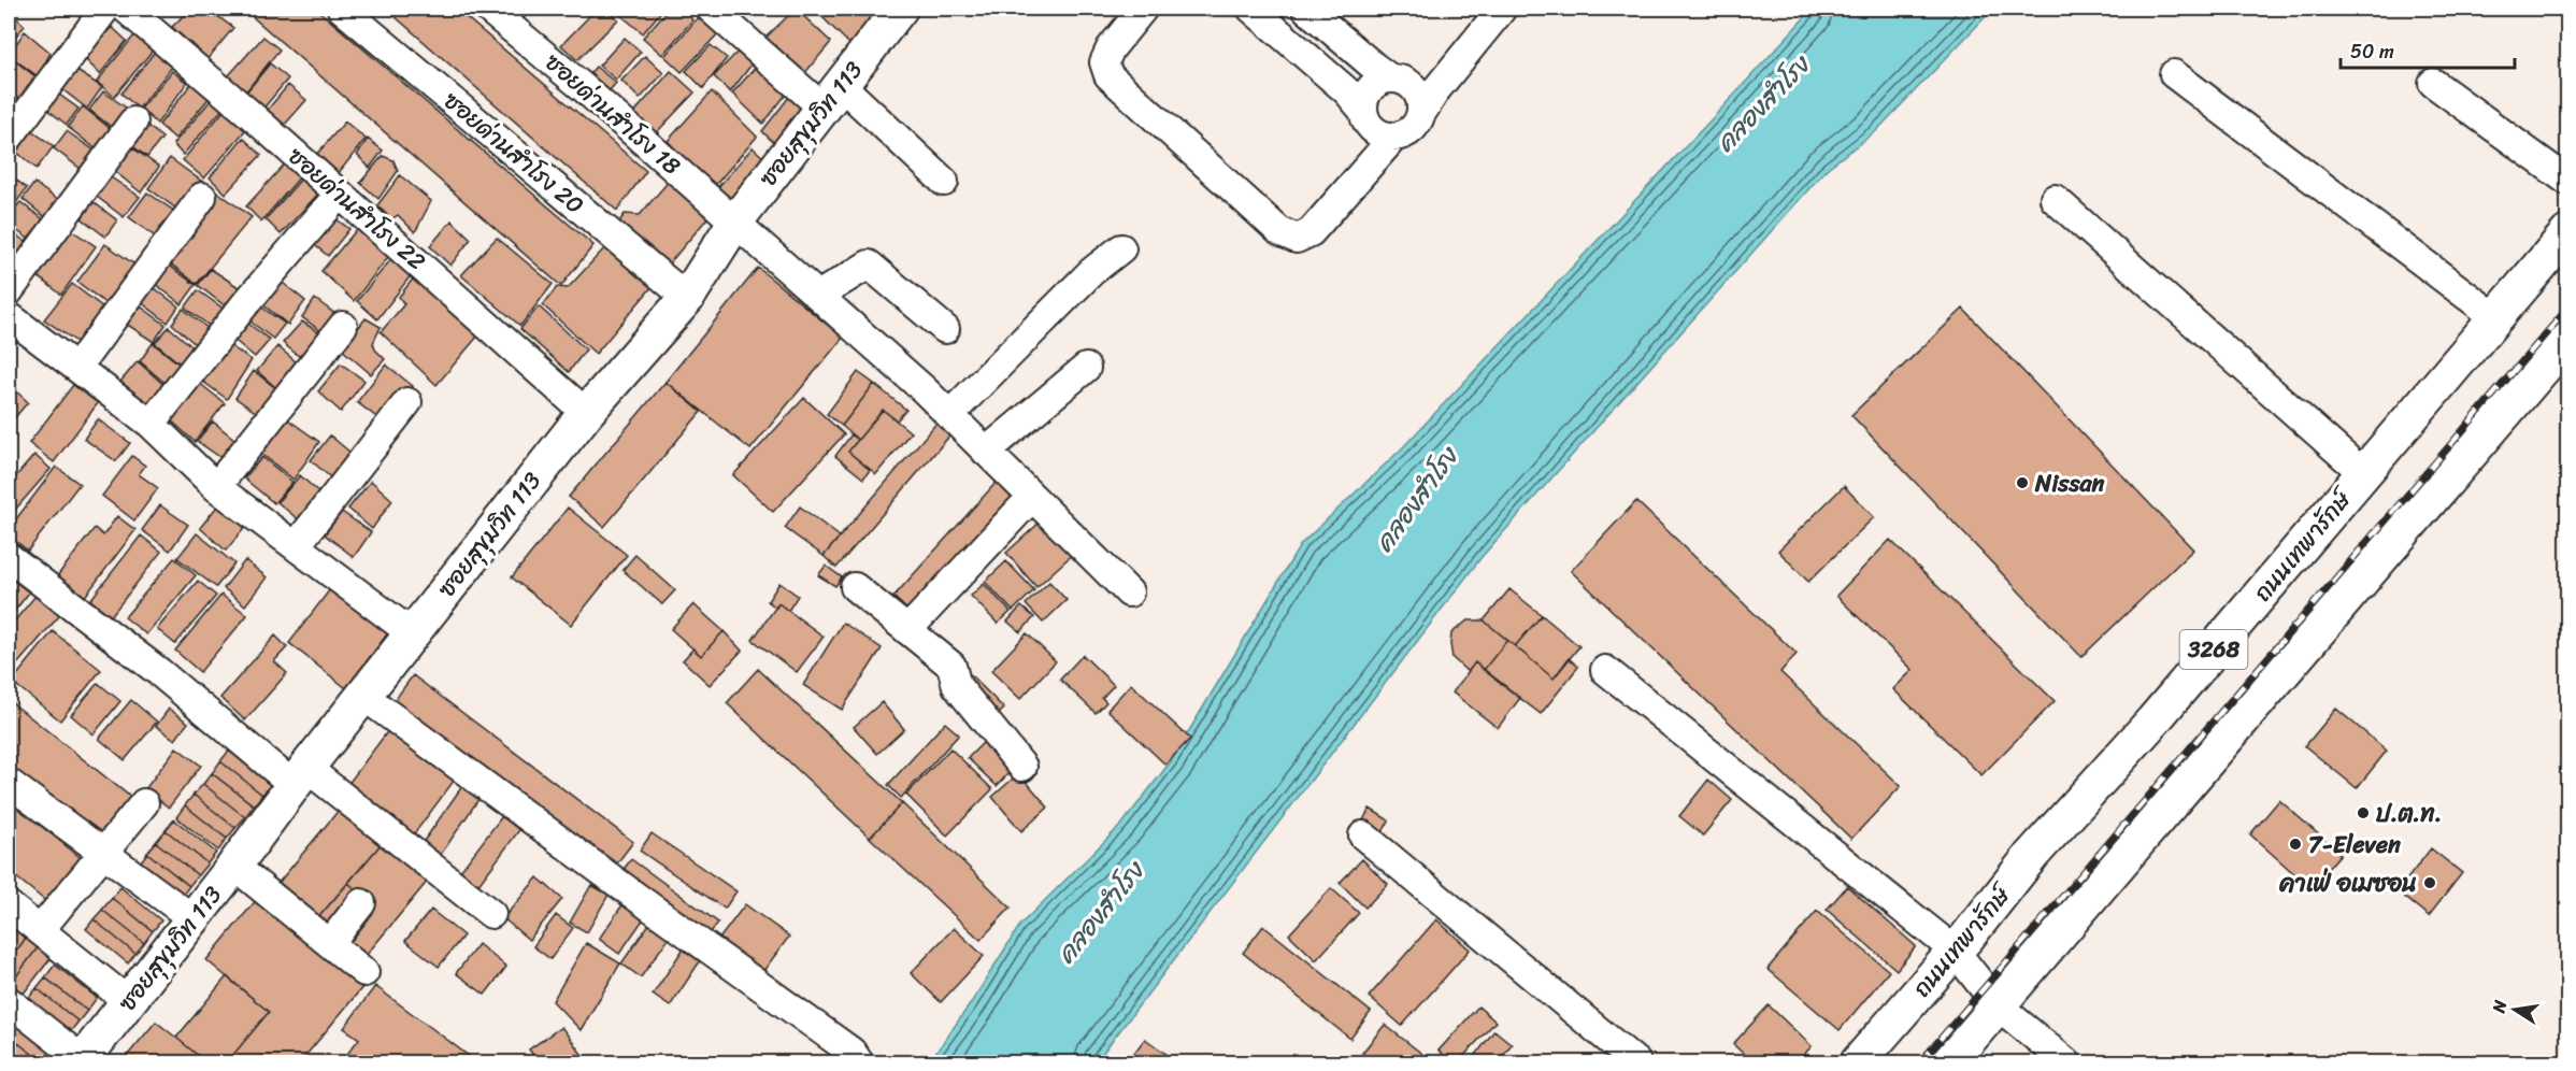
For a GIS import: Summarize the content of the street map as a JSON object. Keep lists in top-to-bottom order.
{
  "streets": {
    "main road": ["ซอยสุขุมวิท 113", "ถนนเทพารักษ์", "3268"],
    "street": ["ซอยด่านสำโรง 18", "ซอยด่านสำโรง 20", "ซอยด่านสำโรง 22"]
  },
  "crossings": [
    ["ซอยด่านสำโรง 18", "ซอยสุขุมวิท 113"],
    ["ซอยสุขุมวิท 113", "ซอยด่านสำโรง 20"],
    ["ซอยสุขุมวิท 113", "ซอยด่านสำโรง 22"]
  ],
  "water": ["คลองสำโรง"],
  "places": [
    "Nissan",
    "ป.ต.ท.",
    "7-Eleven",
    "คาเฟ่ อเมซอน"
  ],
  "scale_bar": "50 m",
  "north": "left"
}
